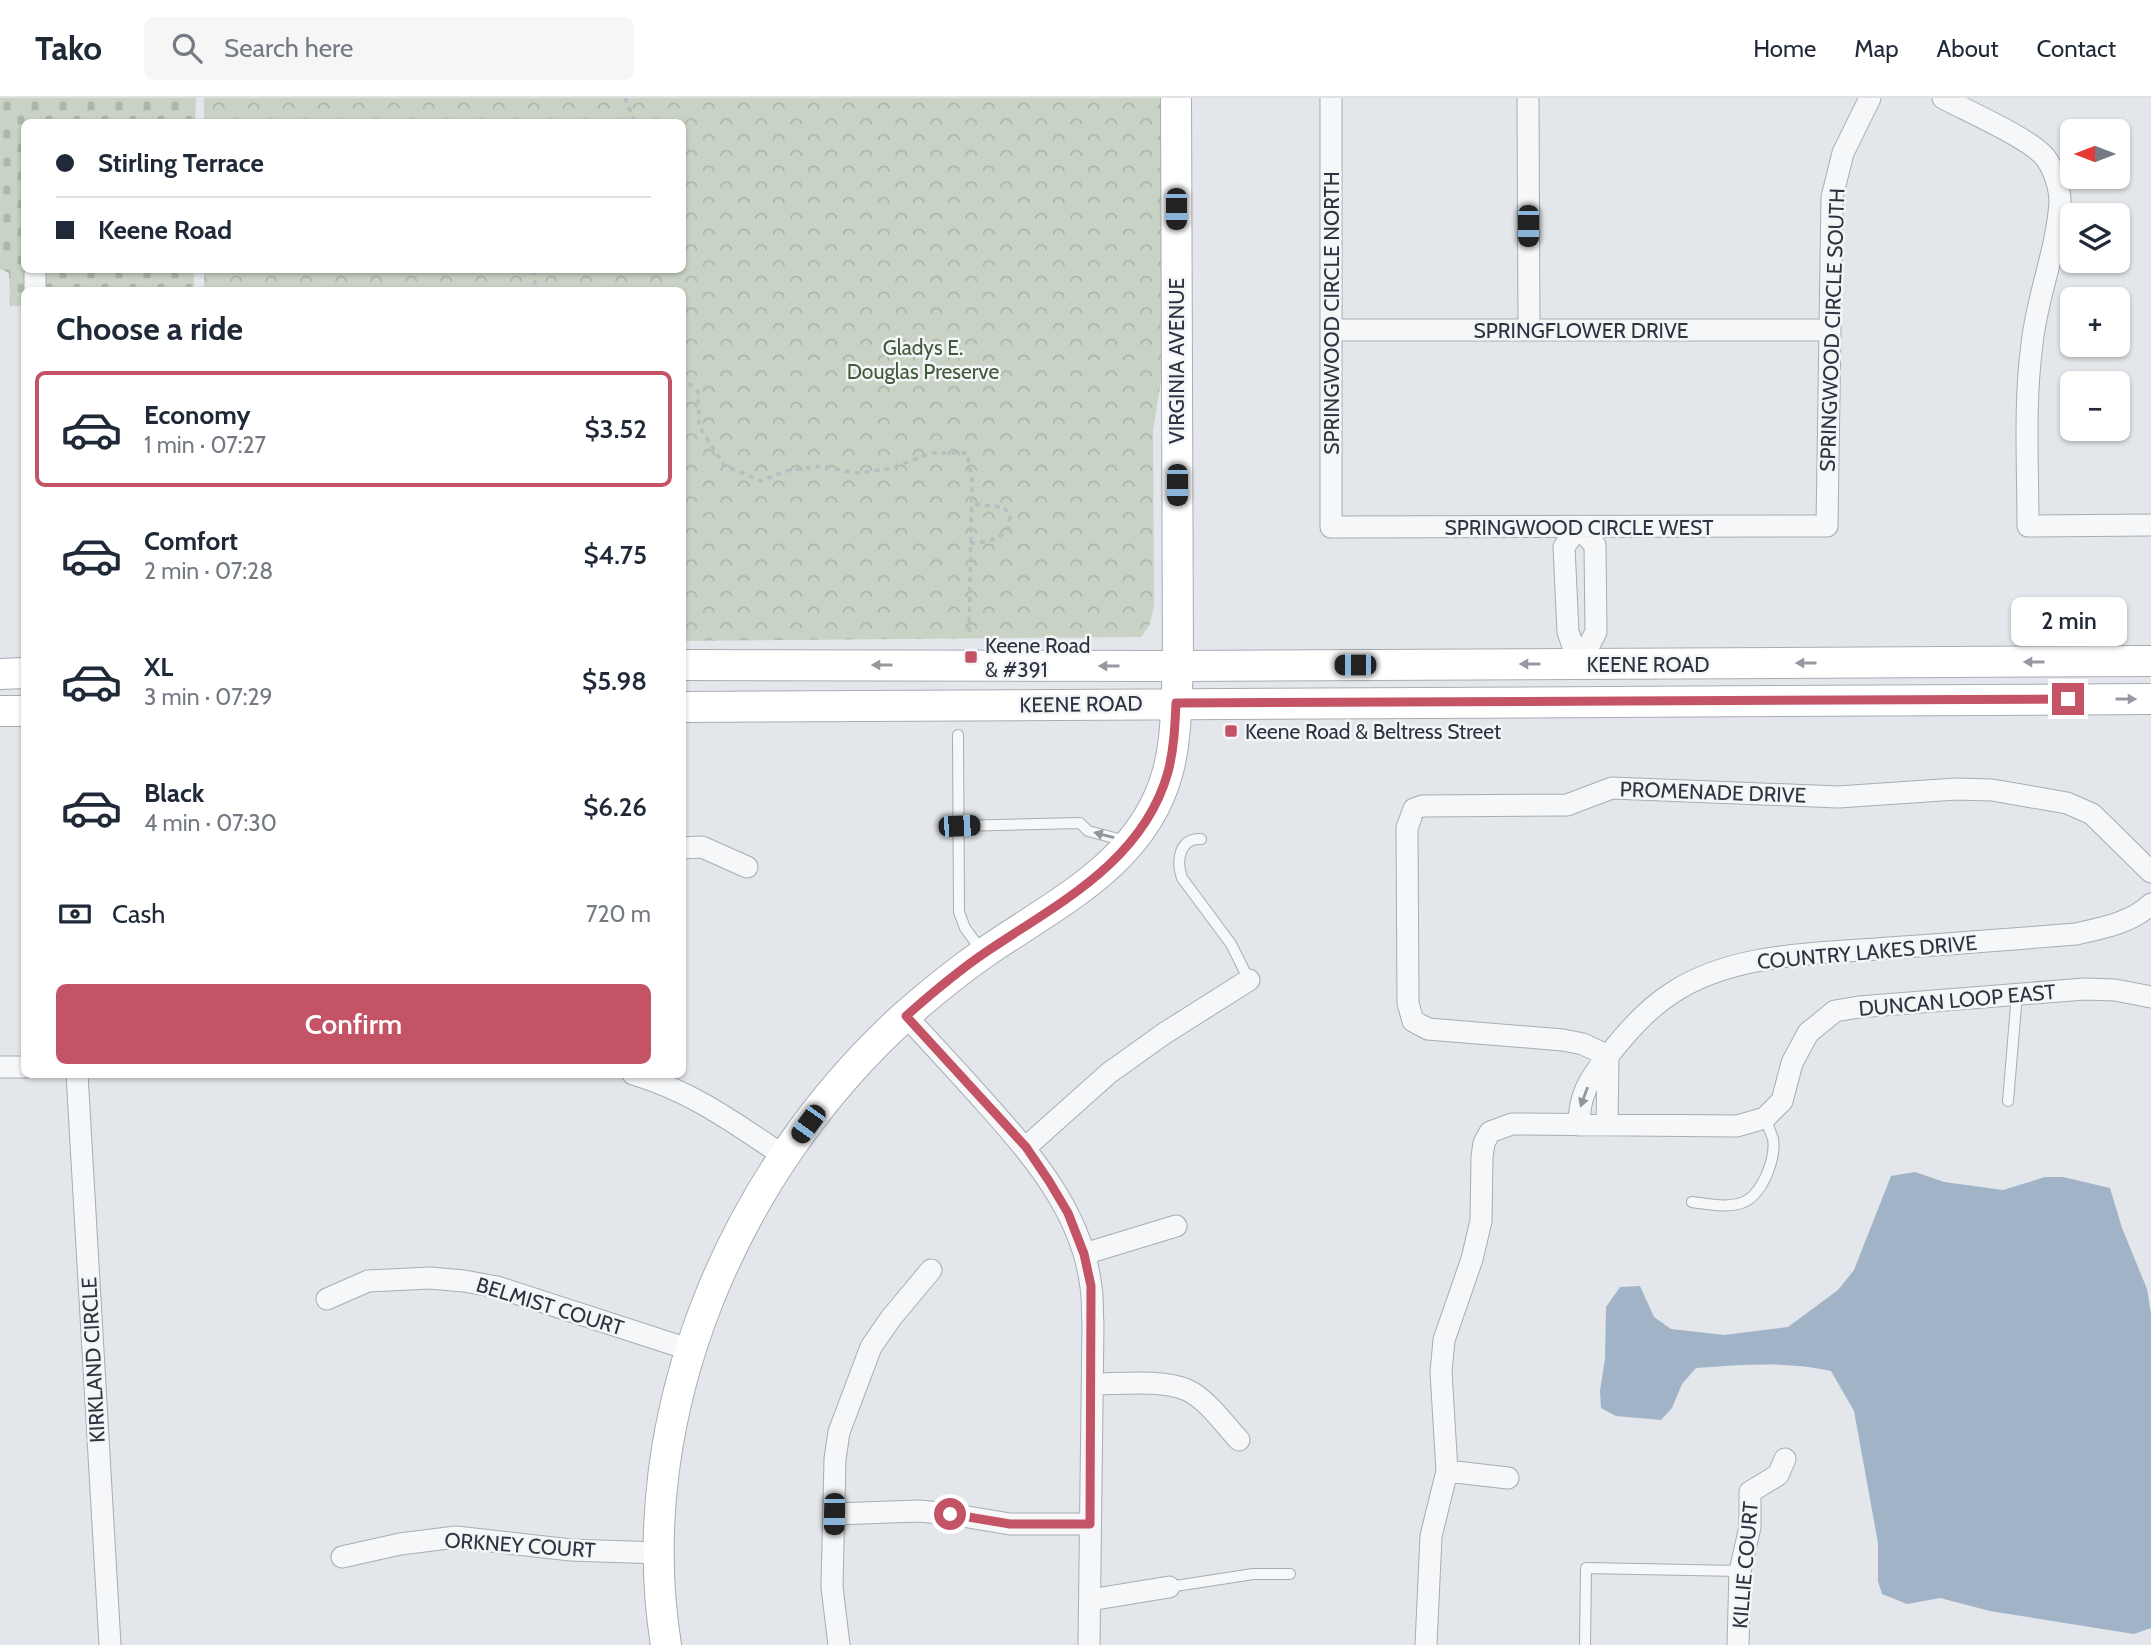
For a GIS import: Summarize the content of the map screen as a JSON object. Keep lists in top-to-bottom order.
{
  "streets": {
    "main road": ["VIRGINIA AVENUE", "KEENE ROAD"],
    "street": [
      "SPRINGWOOD CIRCLE NORTH",
      "SPRINGFLOWER DRIVE",
      "SPRINGWOOD CIRCLE SOUTH",
      "SPRINGWOOD CIRCLE WEST",
      "PROMENADE DRIVE",
      "COUNTRY LAKES DRIVE",
      "DUNCAN LOOP EAST",
      "BELMIST COURT",
      "KIRKLAND CIRCLE",
      "ORKNEY COURT",
      "KILLIE COURT"
    ]
  },
  "crossings": [
    ["SPRINGWOOD CIRCLE NORTH", "SPRINGFLOWER DRIVE"],
    ["SPRINGWOOD CIRCLE NORTH", "SPRINGWOOD CIRCLE WEST"],
    ["SPRINGFLOWER DRIVE", "SPRINGWOOD CIRCLE SOUTH"],
    ["SPRINGWOOD CIRCLE SOUTH", "SPRINGWOOD CIRCLE WEST"],
    ["VIRGINIA AVENUE", "KEENE ROAD"],
    ["VIRGINIA AVENUE", "BELMIST COURT"],
    ["VIRGINIA AVENUE", "ORKNEY COURT"],
    ["PROMENADE DRIVE", "COUNTRY LAKES DRIVE"]
  ],
  "parks": ["Gladys E. Douglas Preserve"],
  "places": {
    "transit": ["Keene Road & #391", "Keene Road & Beltress Street"]
  },
  "north": "left",
  "page": {
    "header": "Tako",
    "search": "Search here",
    "nav": [
      "Home",
      "Map",
      "About",
      "Contact"
    ],
    "map_buttons": ["+", "−"],
    "banner": ["Stirling Terrace", "Keene Road"],
    "heading": "Choose a ride",
    "list": [
      {
        "name": "Economy",
        "note": "1 min · 07:27",
        "value": "$3.52"
      },
      {
        "name": "Comfort",
        "note": "2 min · 07:28",
        "value": "$4.75"
      },
      {
        "name": "XL",
        "note": "3 min · 07:29",
        "value": "$5.98"
      },
      {
        "name": "Black",
        "note": "4 min · 07:30",
        "value": "$6.26"
      }
    ],
    "bubble": "2 min",
    "pay": ["Cash", "720 m"],
    "buttons": "Confirm"
  }
}
